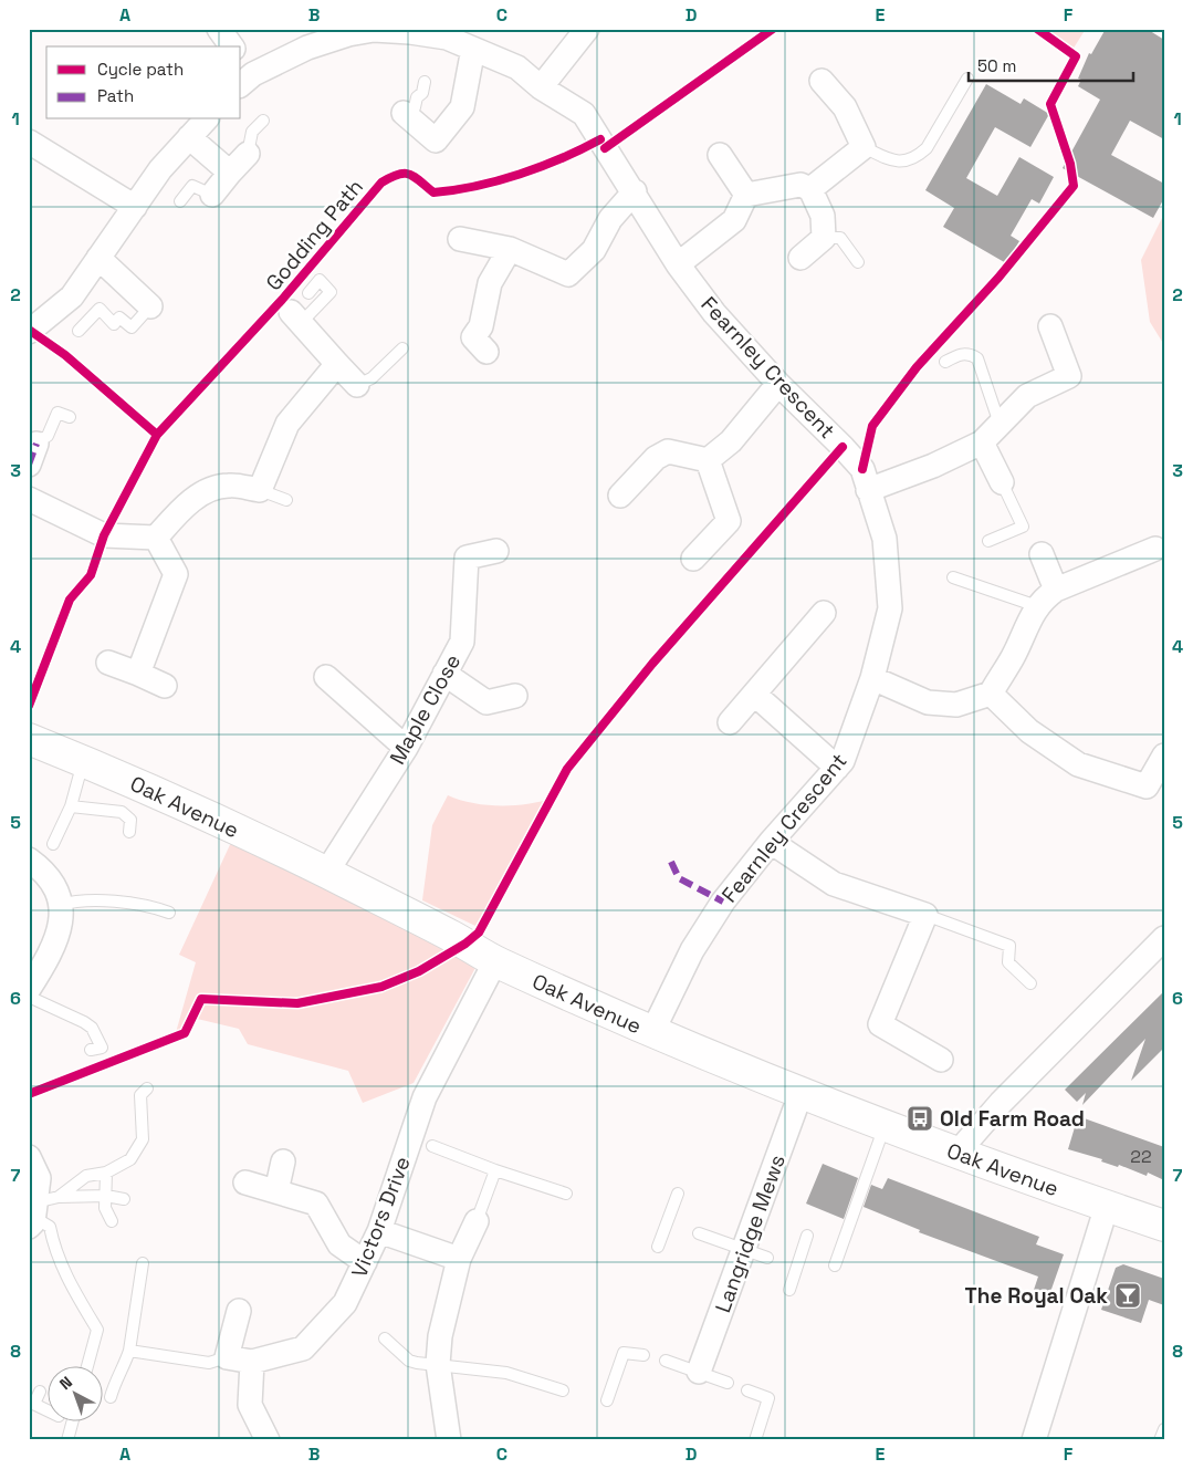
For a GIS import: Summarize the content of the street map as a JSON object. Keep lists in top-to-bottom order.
{
  "streets": {
    "street": [
      "Fearnley Crescent",
      "Maple Close",
      "Oak Avenue",
      "Victors Drive",
      "Langridge Mews"
    ],
    "cycle path": ["Godding Path"]
  },
  "crossings": [
    ["Fearnley Crescent", "Oak Avenue"],
    ["Maple Close", "Oak Avenue"],
    ["Oak Avenue", "Victors Drive"],
    ["Oak Avenue", "Langridge Mews"]
  ],
  "places": {
    "bus stop": ["Old Farm Road"],
    "bar": ["The Royal Oak"]
  },
  "house_numbers": ["22"],
  "legend": ["Cycle path", "Path"],
  "scale_bar": "50 m",
  "north": "top left",
  "grid": {
    "columns": [
      "A",
      "B",
      "C",
      "D",
      "E",
      "F"
    ],
    "rows": [
      "1",
      "2",
      "3",
      "4",
      "5",
      "6",
      "7",
      "8"
    ]
  }
}
